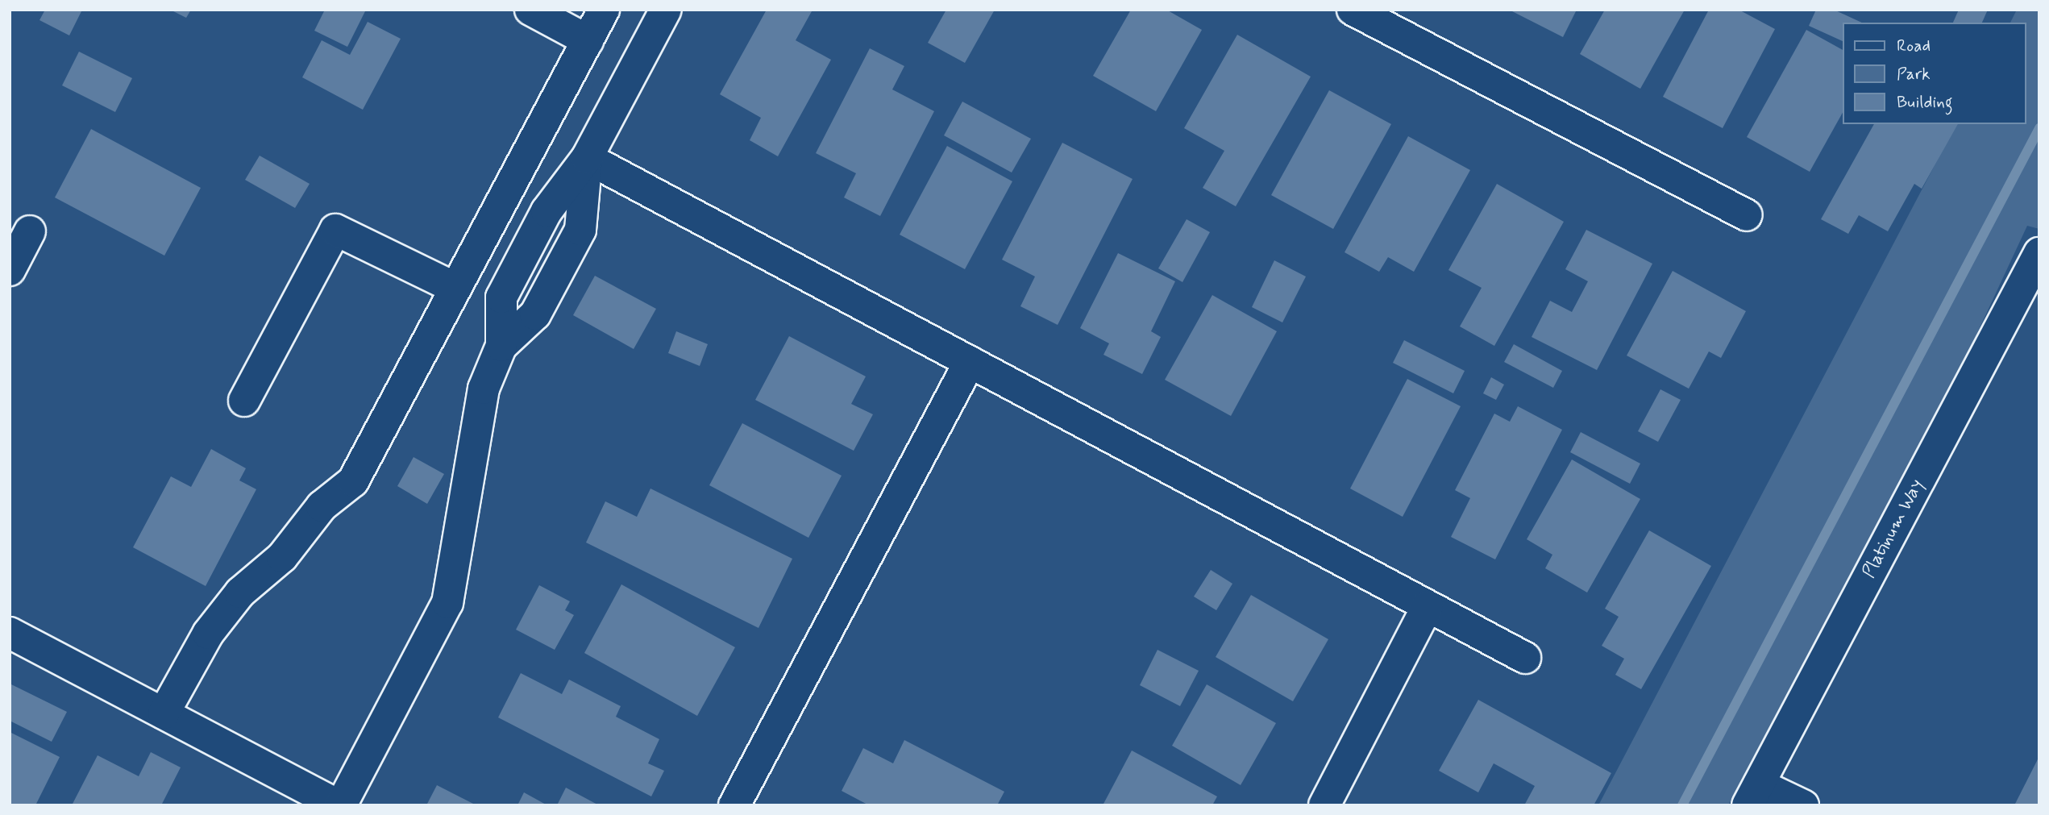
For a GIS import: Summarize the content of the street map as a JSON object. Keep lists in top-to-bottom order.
{
  "streets": {
    "street": ["Platinum Way"]
  },
  "legend": ["Road", "Park", "Building"]
}
